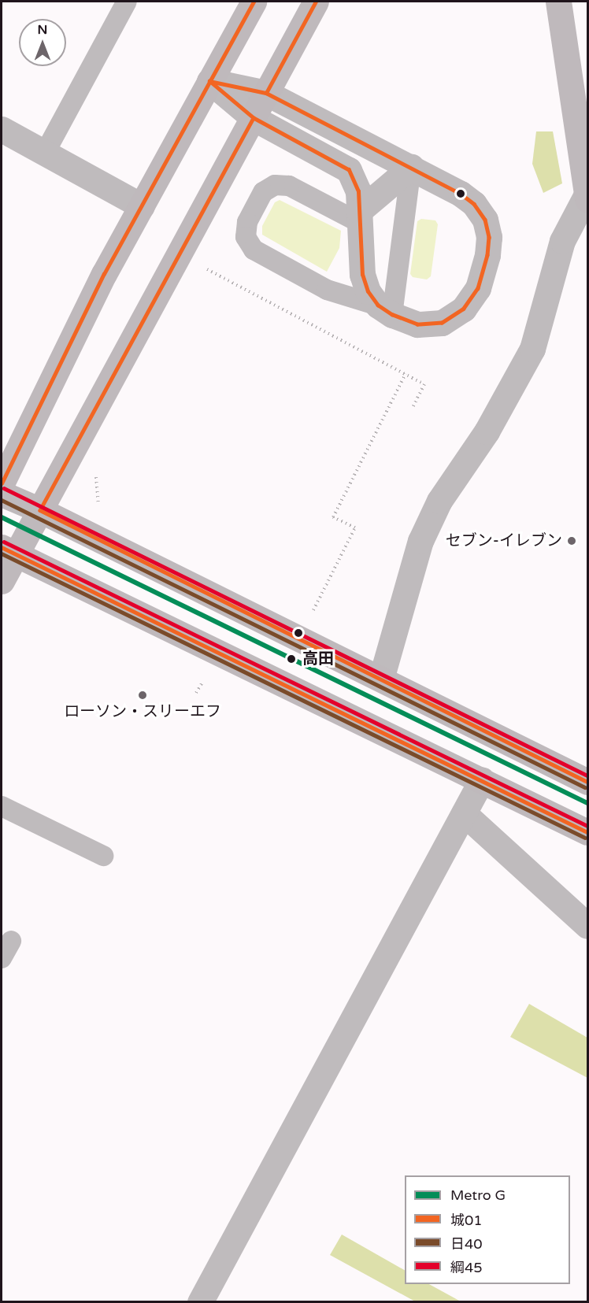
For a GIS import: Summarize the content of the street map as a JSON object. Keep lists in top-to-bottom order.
{
  "places": ["セブン-イレブン", "高田", "ローソン・スリーエフ"],
  "lines": [
    "transit line 城01",
    "transit line 綱45",
    "transit line 日40",
    "metro line G"
  ],
  "legend": [
    "Metro G",
    "城01",
    "日40",
    "綱45"
  ],
  "north": "top"
}
